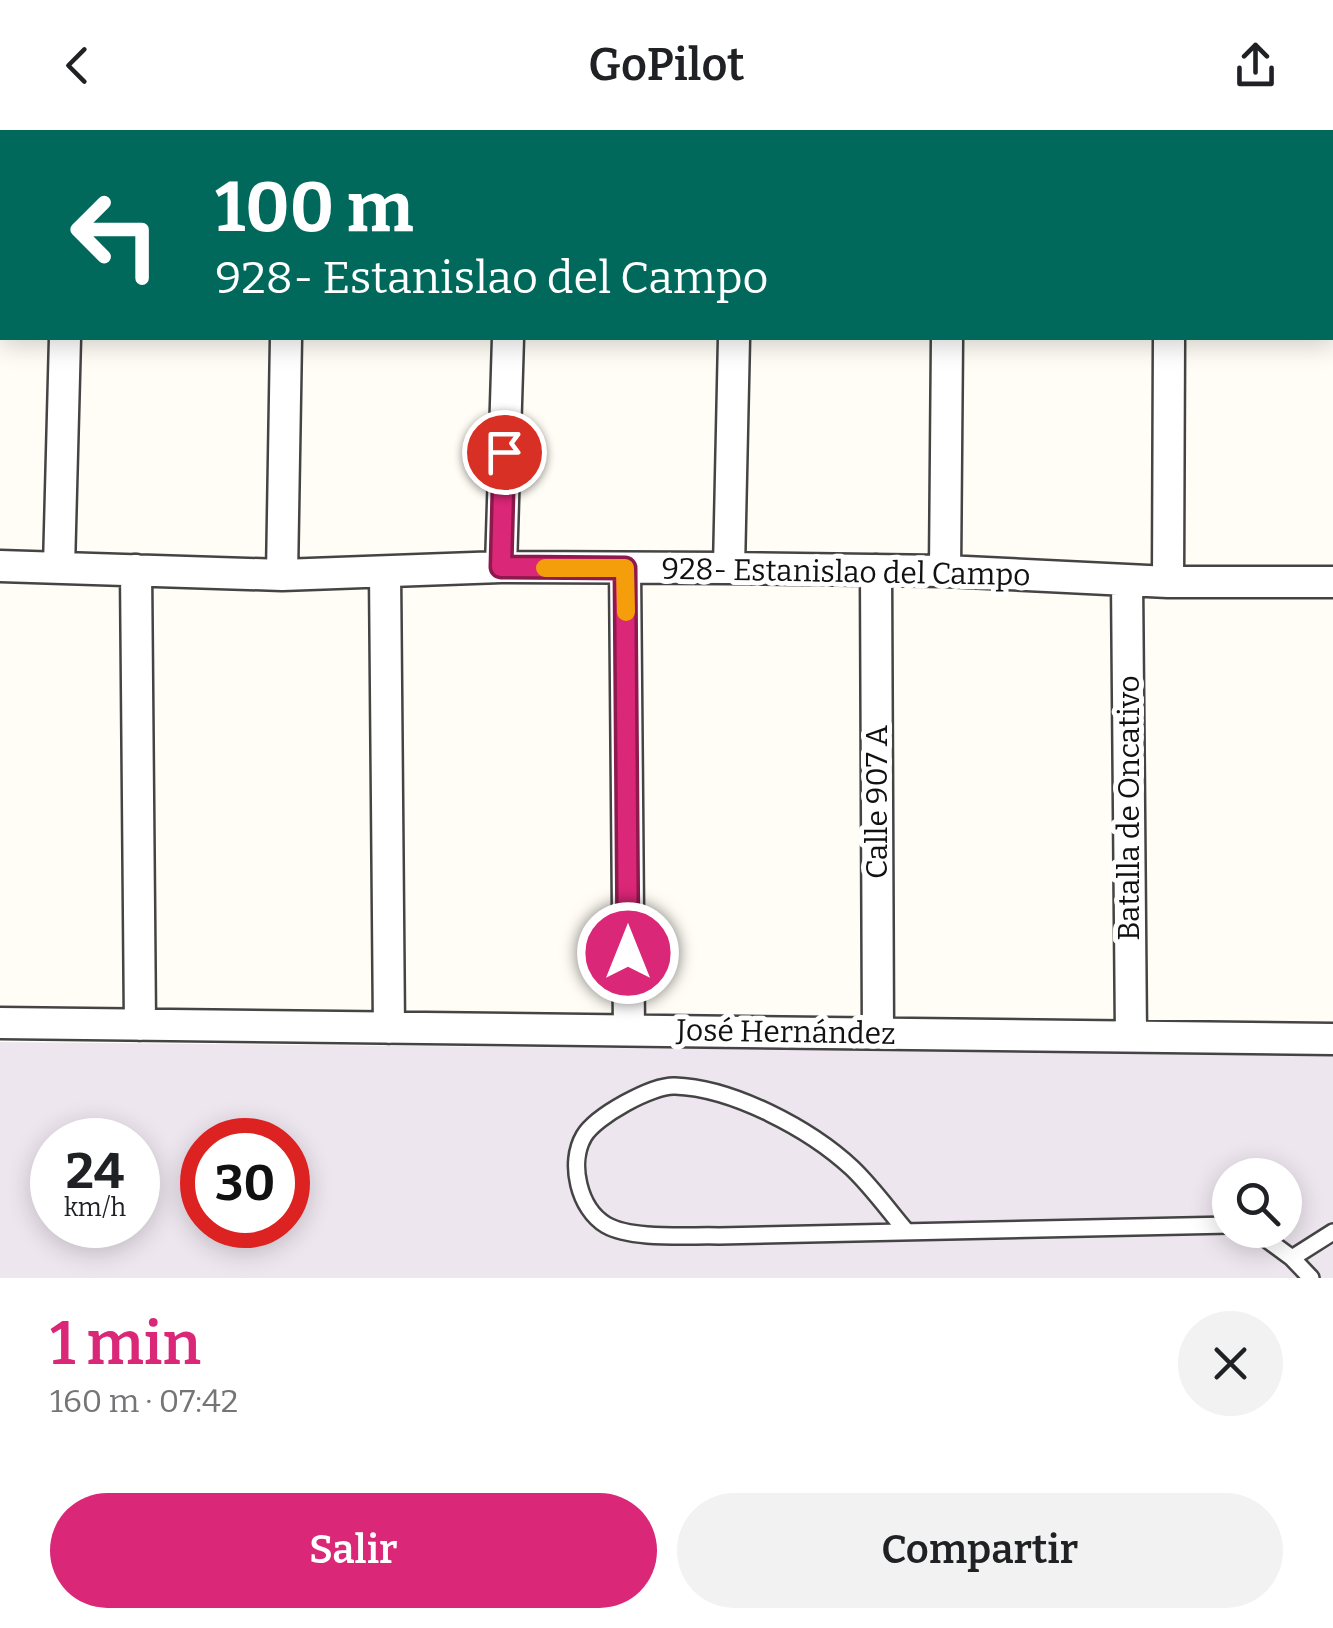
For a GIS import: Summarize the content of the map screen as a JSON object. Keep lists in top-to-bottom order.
{
  "streets": {
    "street": [
      "928- Estanislao del Campo",
      "Calle 907 A",
      "Batalla de Oncativo",
      "José Hernández"
    ]
  },
  "crossings": [
    ["928- Estanislao del Campo", "Calle 907 A"],
    ["928- Estanislao del Campo", "Batalla de Oncativo"],
    ["Calle 907 A", "José Hernández"],
    ["Batalla de Oncativo", "José Hernández"]
  ],
  "page": {
    "header": "GoPilot",
    "turn": ["100 m", "928- Estanislao del Campo"],
    "speed": "24 km/h",
    "limit": "30",
    "heading": ["1 min", "160 m · 07:42"],
    "buttons": ["Salir", "Compartir"]
  }
}
